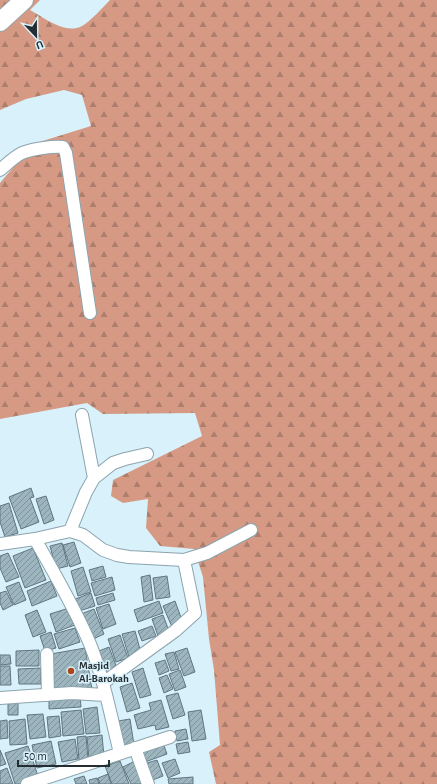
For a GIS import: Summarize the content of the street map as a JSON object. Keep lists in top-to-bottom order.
{
  "places": ["Masjid Al-Barokah"],
  "scale_bar": "50 m",
  "north": "bottom"
}
